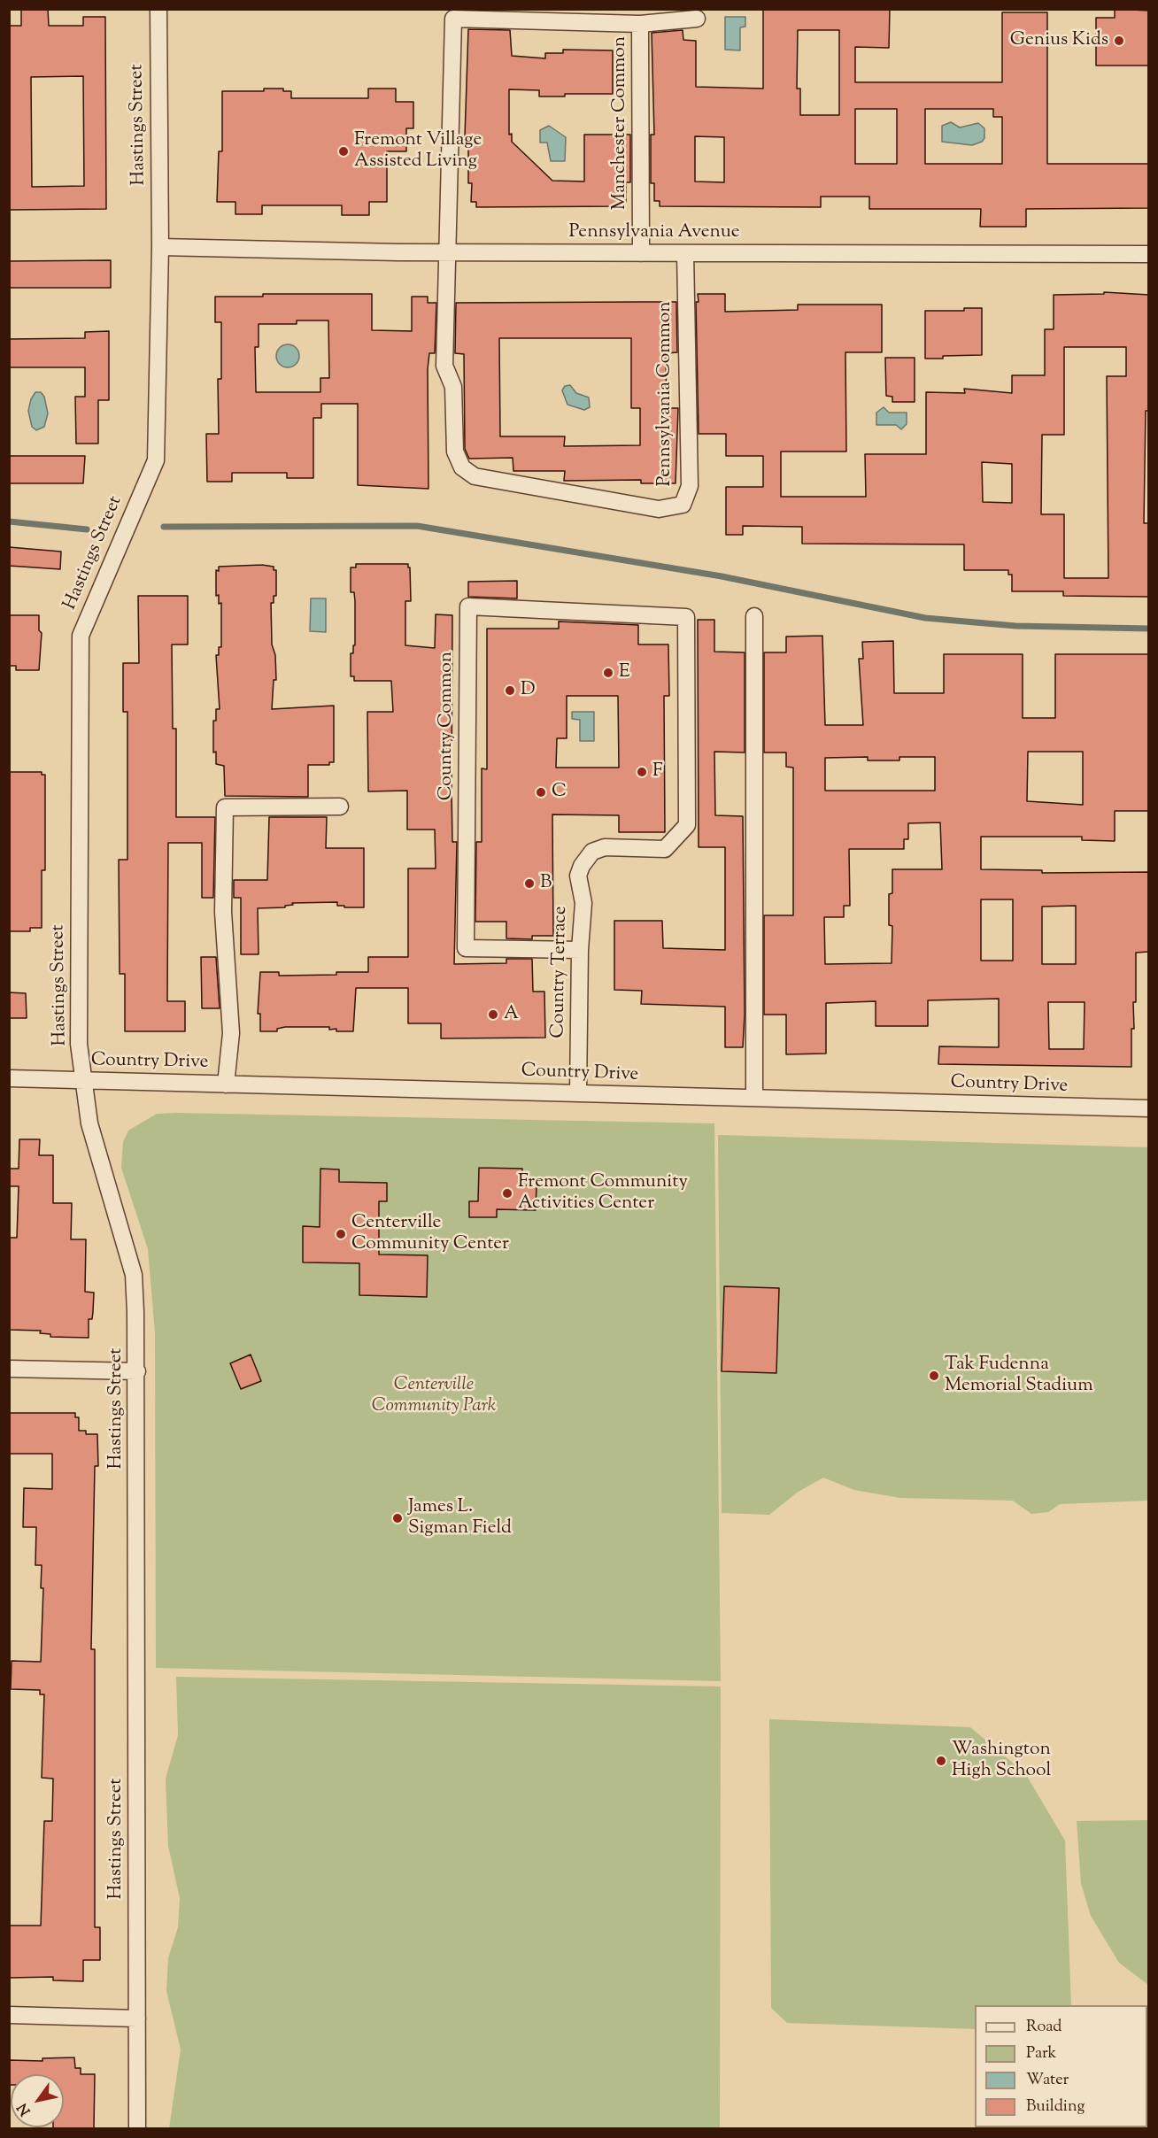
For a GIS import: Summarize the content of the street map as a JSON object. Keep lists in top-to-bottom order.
{
  "streets": {
    "street": [
      "Manchester Common",
      "Hastings Street",
      "Pennsylvania Avenue",
      "Pennsylvania Common",
      "Country Common",
      "Country Terrace",
      "Country Drive"
    ]
  },
  "crossings": [
    ["Manchester Common", "Pennsylvania Avenue"],
    ["Manchester Common", "Pennsylvania Common"],
    ["Hastings Street", "Pennsylvania Avenue"],
    ["Hastings Street", "Country Drive"],
    ["Pennsylvania Avenue", "Pennsylvania Common"],
    ["Country Common", "Country Terrace"],
    ["Country Terrace", "Country Drive"]
  ],
  "parks": ["Centerville Community Park"],
  "places": [
    "Genius Kids",
    "Fremont Village Assisted Living",
    "E",
    "D",
    "F",
    "C",
    "B",
    "A",
    "Fremont Community Activities Center",
    "Centerville Community Center",
    "Tak Fudenna Memorial Stadium",
    "James L. Sigman Field",
    "Washington High School"
  ],
  "legend": [
    "Road",
    "Park",
    "Water",
    "Building"
  ],
  "north": "bottom left"
}
